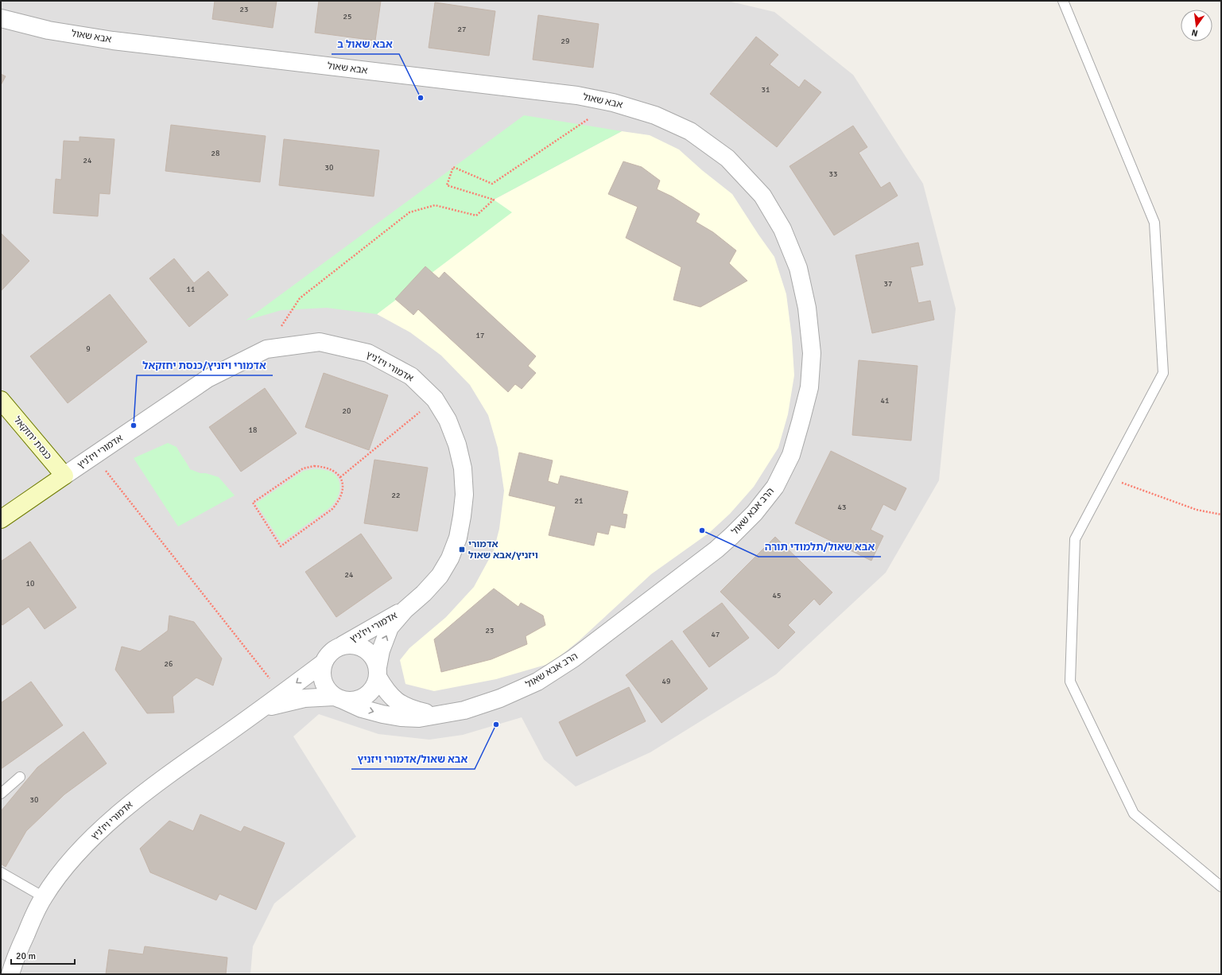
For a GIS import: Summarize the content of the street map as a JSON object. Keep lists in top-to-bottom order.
{
  "streets": {
    "street": [
      "אבא שאול",
      "אדמורי ויז'ניץ",
      "כנסת יחזקאל",
      "הרב אבא שאול"
    ]
  },
  "crossings": [
    ["אבא שאול", "הרב אבא שאול"],
    ["אדמורי ויז'ניץ", "כנסת יחזקאל"],
    ["אדמורי ויז'ניץ", "הרב אבא שאול"]
  ],
  "places": {
    "other": [
      "אבא שאול ב",
      "אדמורי ויזניץ/כנסת יחזקאל",
      "אבא שאול/תלמודי תורה",
      "אבא שאול/אדמורי ויזניץ"
    ],
    "transit": ["אדמורי ויזניץ/אבא שאול"]
  },
  "house_numbers": [
    "23",
    "25",
    "27",
    "29",
    "31",
    "28",
    "24",
    "30",
    "33",
    "37",
    "11",
    "17",
    "9",
    "41",
    "20",
    "18",
    "22",
    "21",
    "43",
    "24",
    "10",
    "45",
    "23",
    "47",
    "26",
    "49",
    "30"
  ],
  "scale_bar": "20 m",
  "north": "bottom"
}
